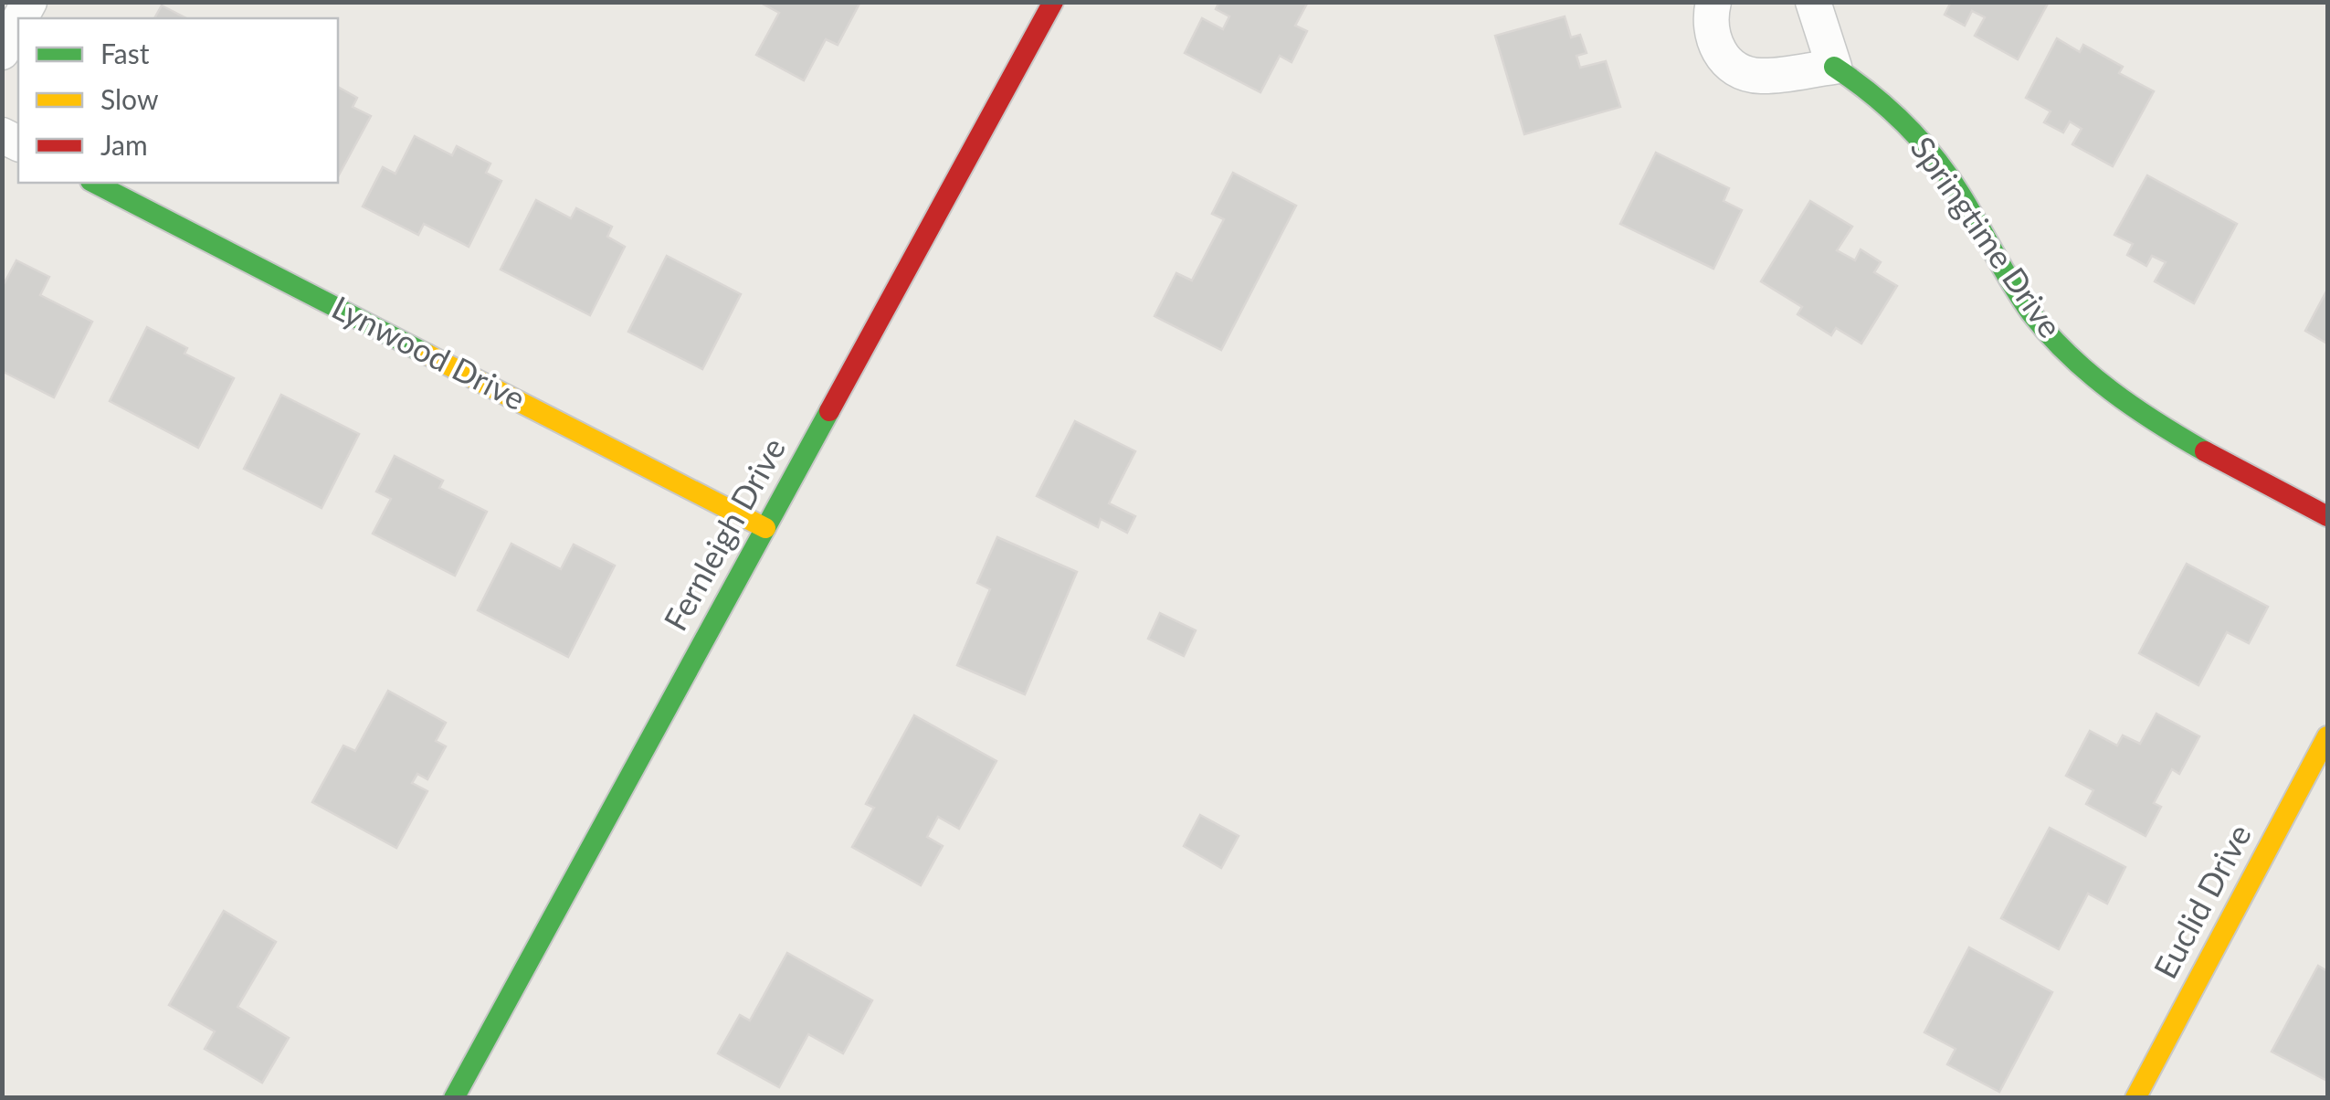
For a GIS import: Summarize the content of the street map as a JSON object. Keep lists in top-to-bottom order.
{
  "streets": {
    "street": [
      "Springtime Drive",
      "Lynwood Drive",
      "Fernleigh Drive",
      "Euclid Drive"
    ]
  },
  "crossings": [
    ["Lynwood Drive", "Fernleigh Drive"]
  ],
  "legend": ["Fast", "Slow", "Jam"]
}
